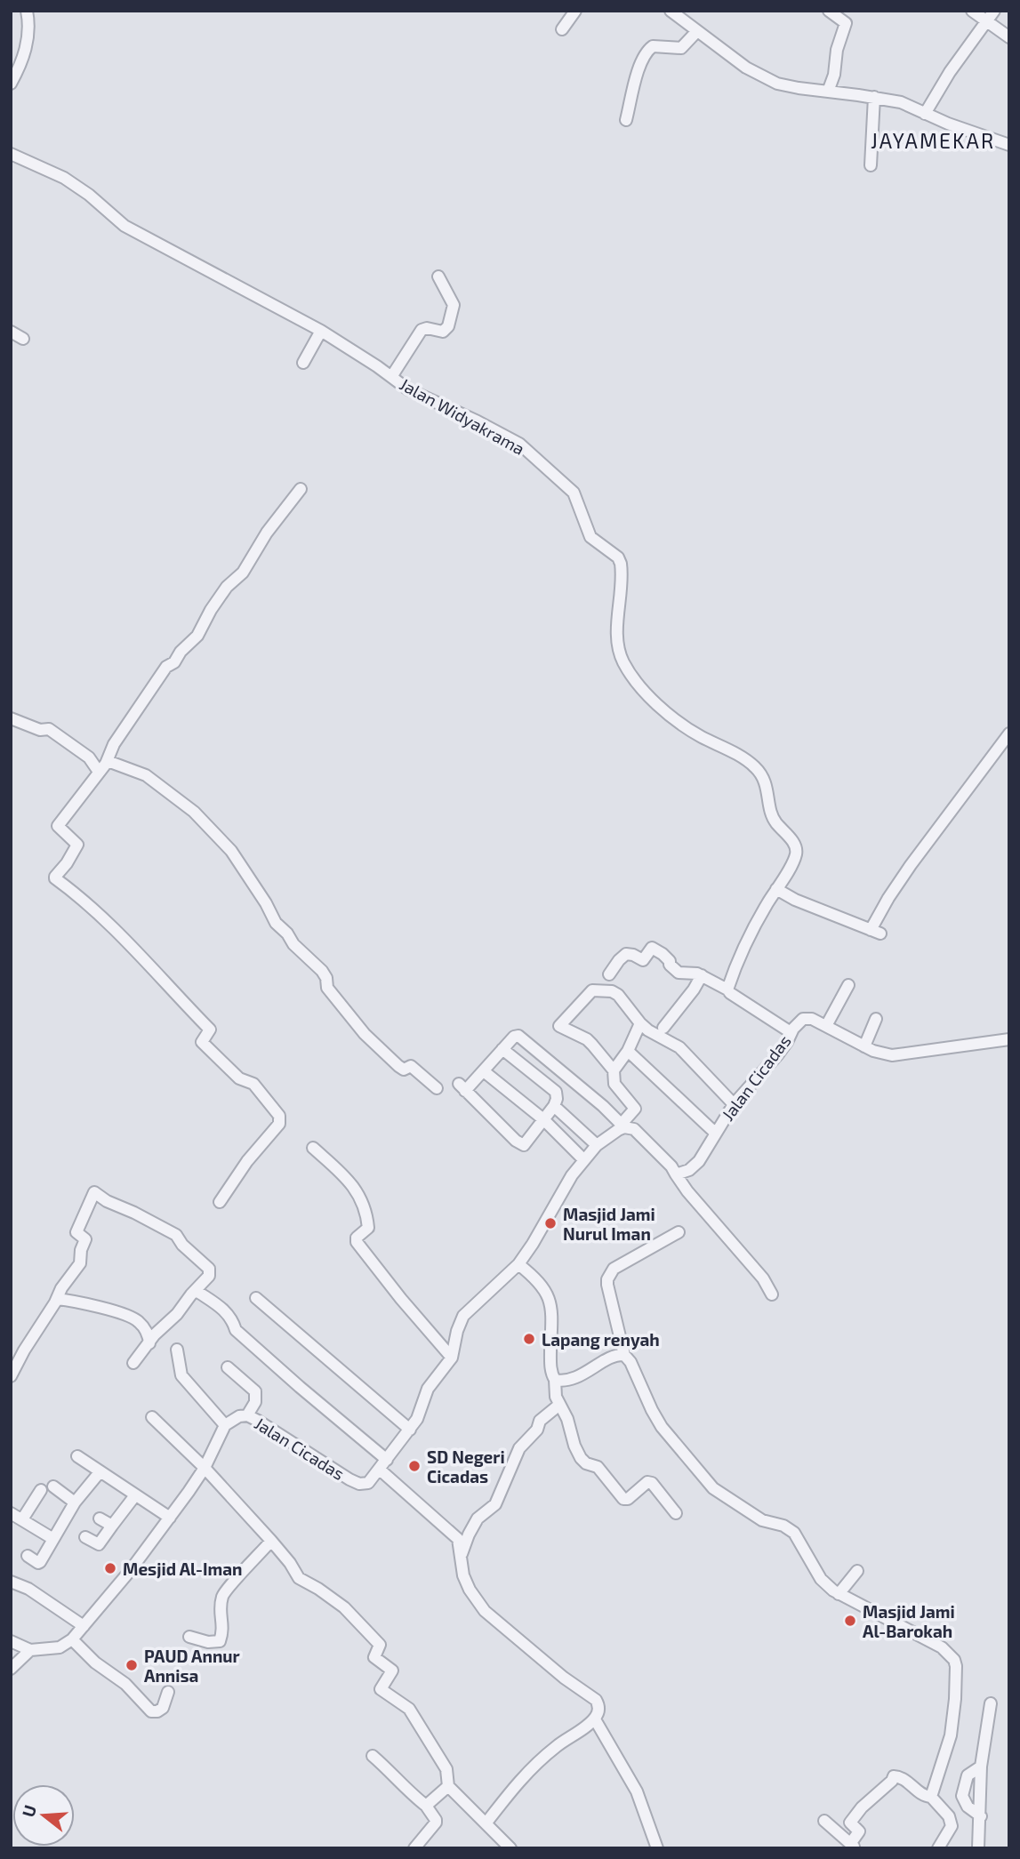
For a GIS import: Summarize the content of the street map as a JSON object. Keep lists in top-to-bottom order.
{
  "streets": {
    "street": ["Jalan Widyakrama", "Jalan Cicadas"]
  },
  "districts": ["JAYAMEKAR"],
  "places": [
    "Masjid Jami Nurul Iman",
    "Lapang renyah",
    "SD Negeri Cicadas",
    "Mesjid Al-Iman",
    "Masjid Jami Al-Barokah",
    "PAUD Annur Annisa"
  ],
  "north": "left"
}
